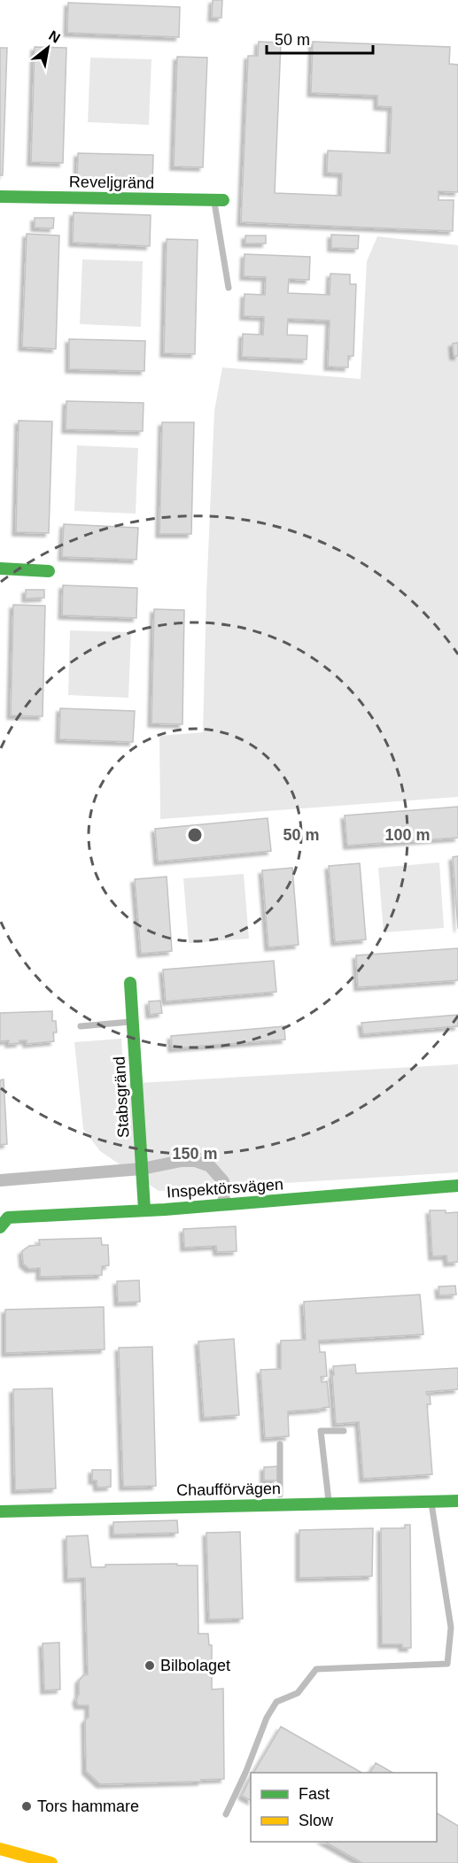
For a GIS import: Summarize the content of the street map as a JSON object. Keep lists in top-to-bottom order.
{
  "streets": {
    "street": [
      "Reveljgränd",
      "Stabsgränd",
      "Inspektörsvägen",
      "Chaufförvägen"
    ]
  },
  "crossings": [
    ["Stabsgränd", "Inspektörsvägen"]
  ],
  "places": ["Bilbolaget", "Tors hammare"],
  "legend": ["Fast", "Slow"],
  "scale_bar": "50 m",
  "north": "top right",
  "rings": ["50 m", "100 m", "150 m"]
}
